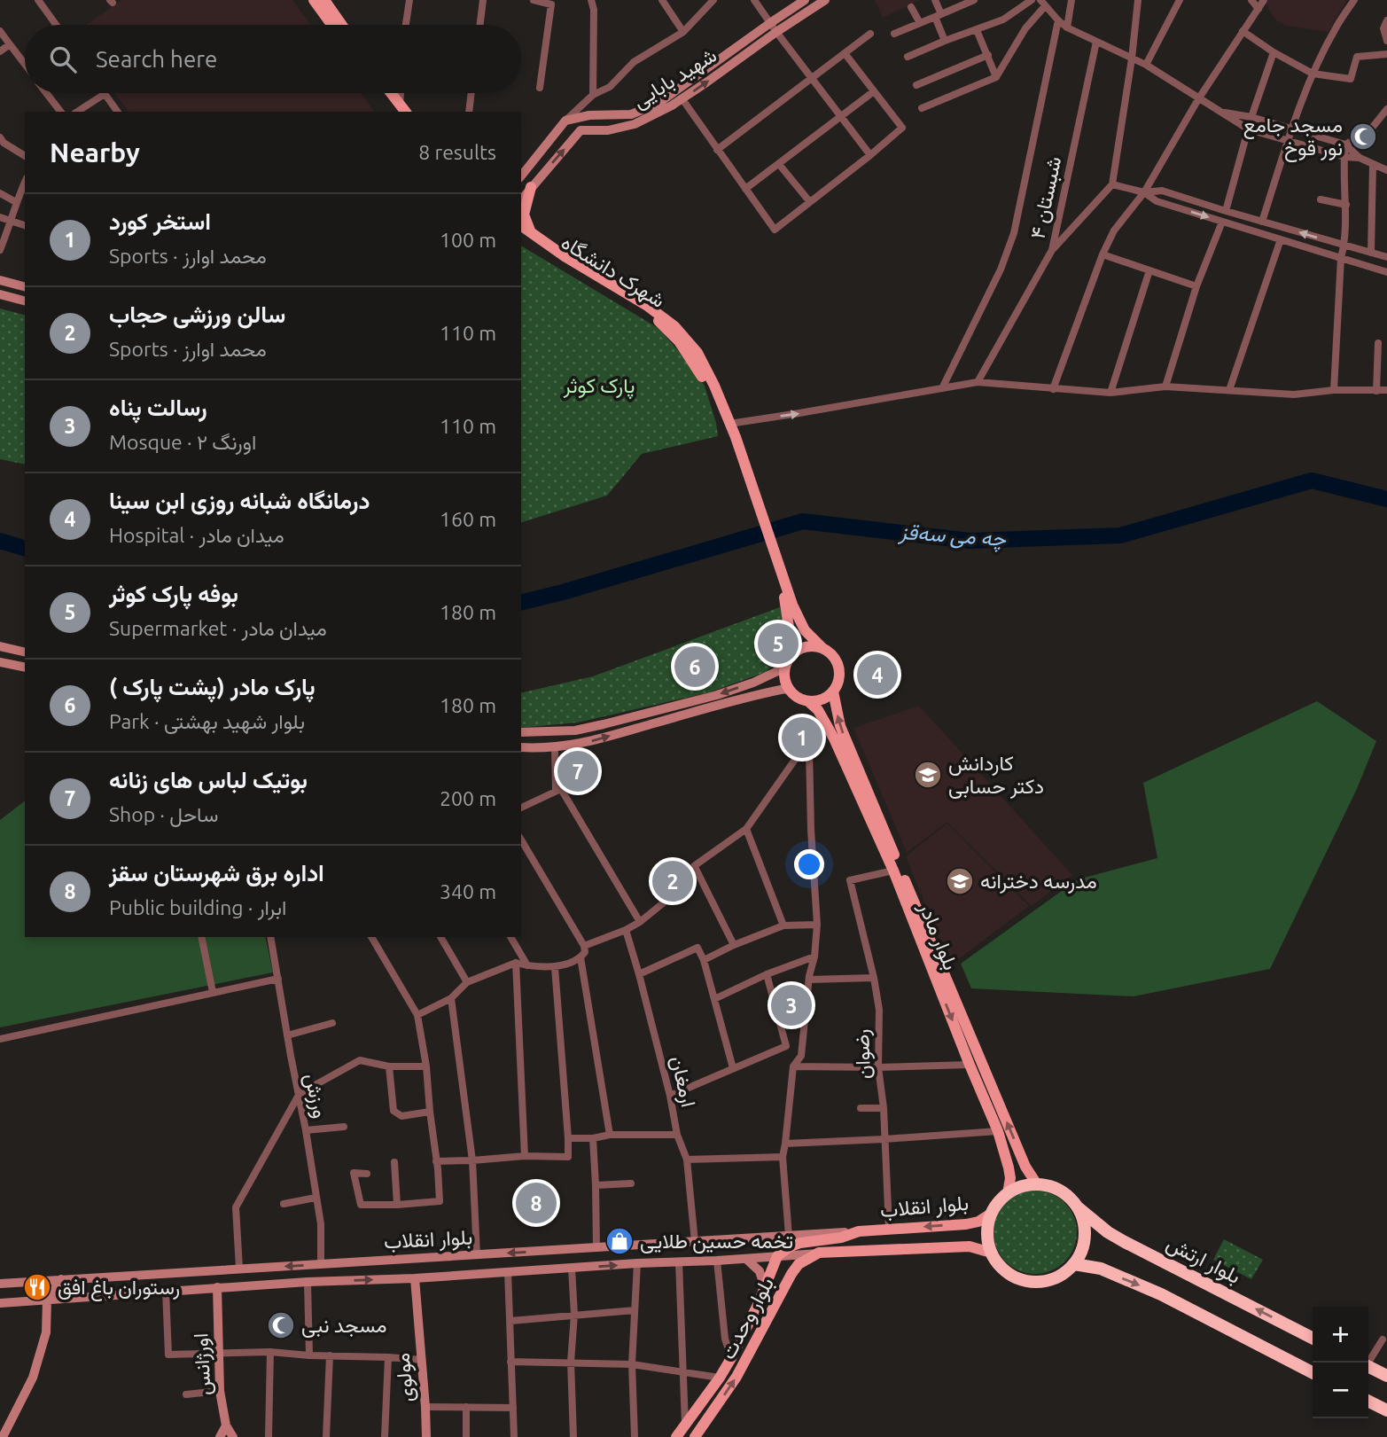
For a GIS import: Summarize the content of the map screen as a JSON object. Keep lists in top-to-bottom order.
{
  "streets": {
    "highway": ["بلوار ارتش"],
    "main road": [
      "شهید بابایی",
      "شهرک دانشگاه",
      "بلوار مادر",
      "بلوار انقلاب",
      "بلوار وحدت",
      "اورژانس",
      "مولوی"
    ],
    "street": [
      "شبستان ۴",
      "رضوان",
      "ارمغان",
      "ورزش"
    ]
  },
  "crossings": [
    ["بلوار مادر", "رضوان"],
    ["بلوار مادر", "بلوار انقلاب"],
    ["بلوار مادر", "بلوار ارتش"],
    ["رضوان", "بلوار انقلاب"],
    ["ارمغان", "بلوار انقلاب"],
    ["ورزش", "بلوار انقلاب"],
    ["بلوار انقلاب", "بلوار ارتش"],
    ["بلوار انقلاب", "بلوار وحدت"],
    ["بلوار انقلاب", "اورژانس"],
    ["بلوار انقلاب", "مولوی"]
  ],
  "water": ["چە می سەقز"],
  "parks": ["پارک کوثر"],
  "places": {
    "mosque": ["مسجد جامع نور قوخ", "مسجد نبی"],
    "school or university": ["کاردانش دکتر حسابی", "مدرسه دخترانه"],
    "shop": ["تخمه حسین طلایی"],
    "restaurant": ["رستوران باغ افق"]
  },
  "page": {
    "search": "Search here",
    "heading": ["Nearby", "8 results"],
    "list": [
      {
        "mark": "1",
        "name": "استخر کورد",
        "note": "Sports · محمد اوارز",
        "value": "100 m"
      },
      {
        "mark": "2",
        "name": "سالن ورزشی حجاب",
        "note": "Sports · محمد اوارز",
        "value": "110 m"
      },
      {
        "mark": "3",
        "name": "رسالت پناه",
        "note": "Mosque · اورنگ ۲",
        "value": "110 m"
      },
      {
        "mark": "4",
        "name": "درمانگاه شبانه روزی ابن سینا",
        "note": "Hospital · میدان مادر",
        "value": "160 m"
      },
      {
        "mark": "5",
        "name": "بوفه پارک کوثر",
        "note": "Supermarket · میدان مادر",
        "value": "180 m"
      },
      {
        "mark": "6",
        "name": "پارک مادر (پشت پارک )",
        "note": "Park · بلوار شهید بهشتی",
        "value": "180 m"
      },
      {
        "mark": "7",
        "name": "بوتیک لباس های زنانه",
        "note": "Shop · ساحل",
        "value": "200 m"
      },
      {
        "mark": "8",
        "name": "اداره برق شهرستان سقز",
        "note": "Public building · ابرار",
        "value": "340 m"
      }
    ],
    "pins": [
      "5",
      "6",
      "4",
      "1",
      "7",
      "2",
      "3",
      "8"
    ],
    "map_buttons": ["+", "−"]
  }
}
